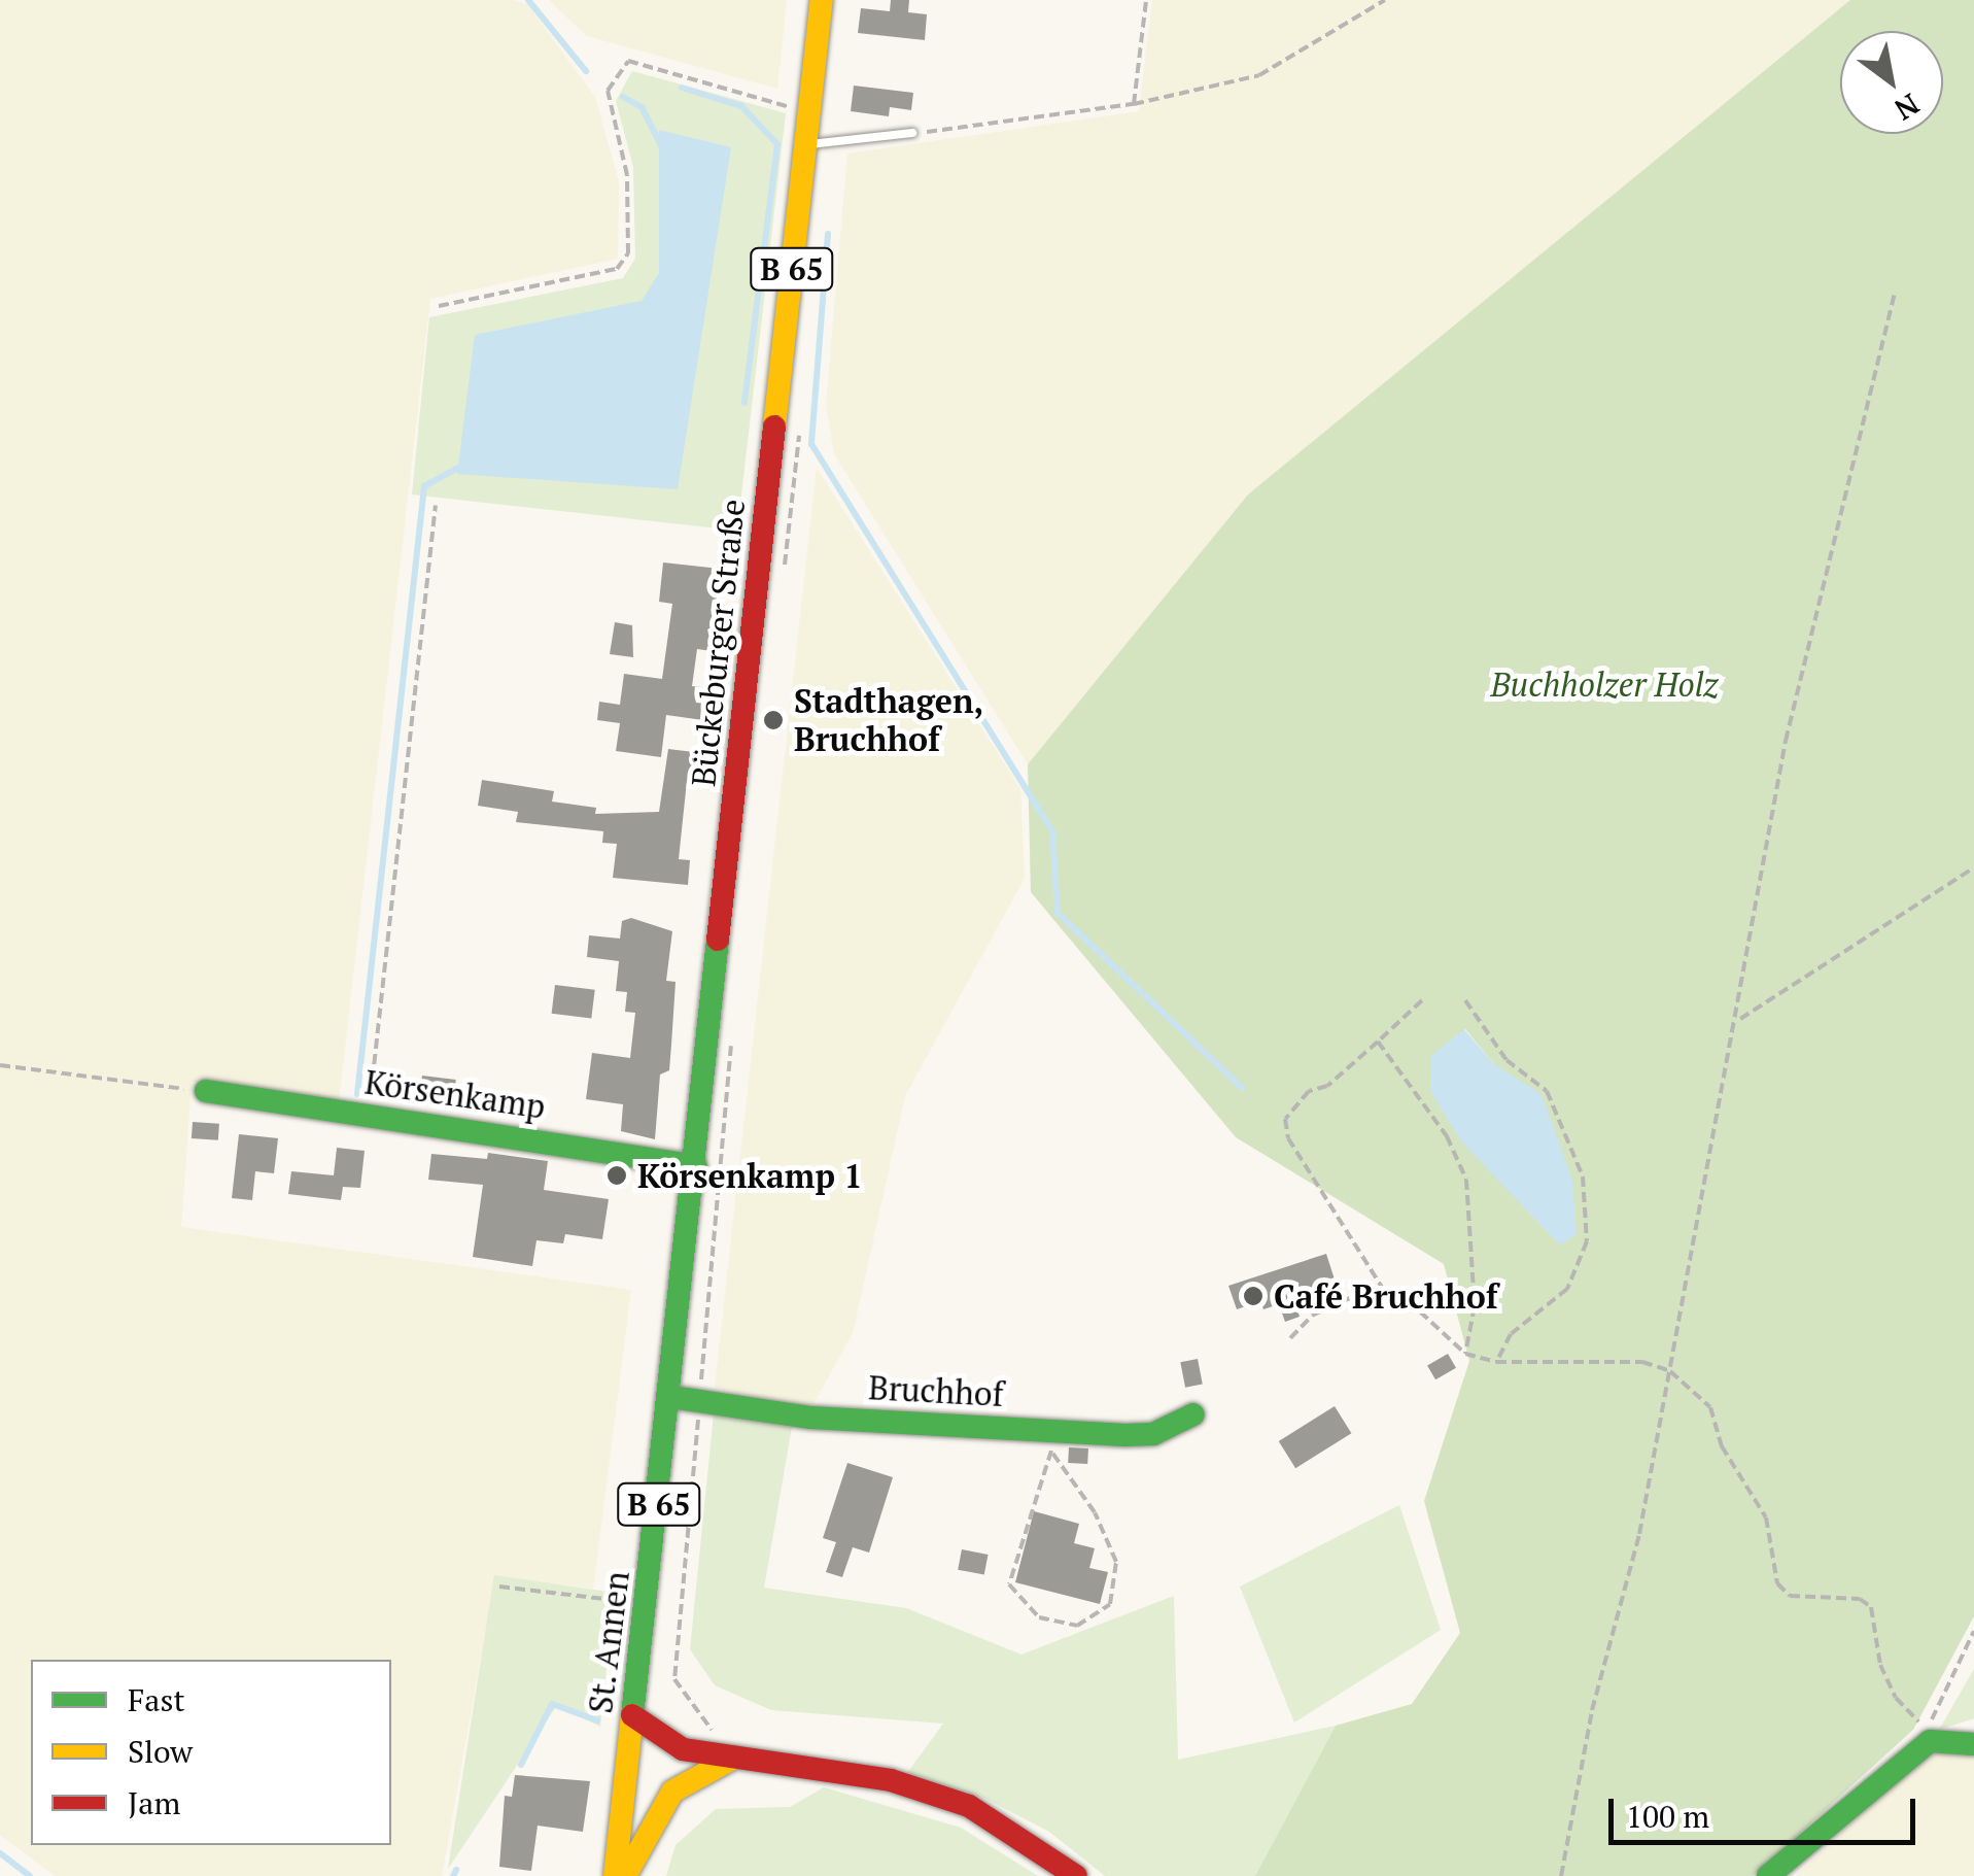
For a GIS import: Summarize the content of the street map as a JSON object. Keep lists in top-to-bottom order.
{
  "streets": {
    "main road": [
      "B 65",
      "Bückeburger Straße",
      "Körsenkamp",
      "Bruchhof",
      "St. Annen"
    ]
  },
  "crossings": [
    ["Bückeburger Straße", "Körsenkamp"],
    ["Bückeburger Straße", "St. Annen"],
    ["Bruchhof", "St. Annen"]
  ],
  "parks": ["Buchholzer Holz"],
  "places": ["Stadthagen, Bruchhof", "Körsenkamp 1", "Café Bruchhof"],
  "legend": ["Fast", "Slow", "Jam"],
  "scale_bar": "100 m",
  "north": "bottom right"
}
